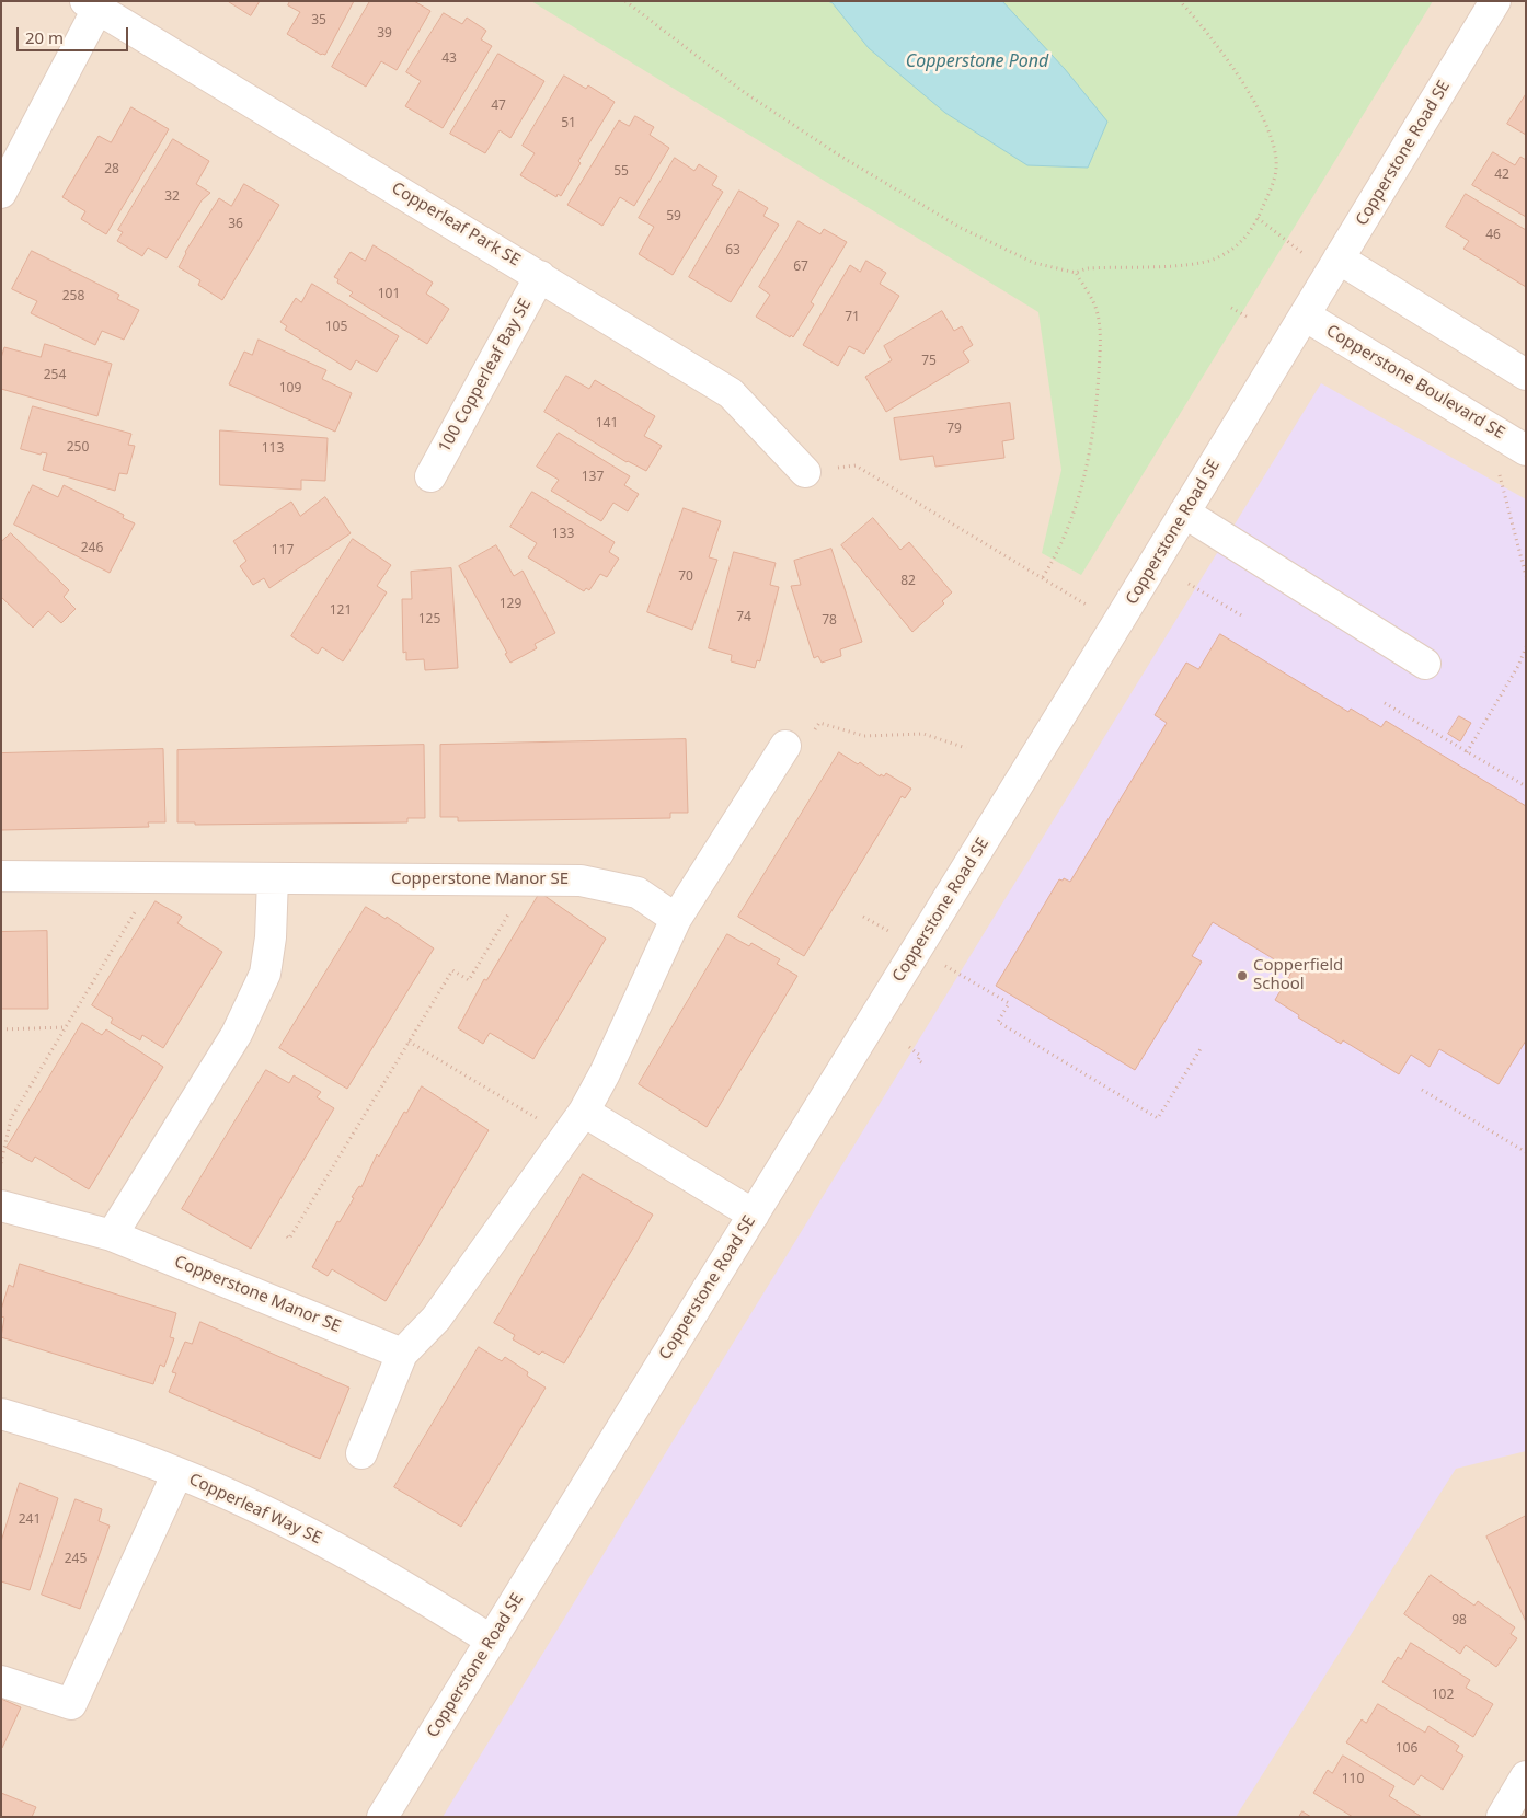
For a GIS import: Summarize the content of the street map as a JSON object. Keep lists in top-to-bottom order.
{
  "streets": {
    "street": [
      "Copperstone Road SE",
      "Copperleaf Park SE",
      "100 Copperleaf Bay SE",
      "Copperstone Boulevard SE",
      "Copperstone Manor SE",
      "Copperleaf Way SE"
    ]
  },
  "crossings": [
    ["Copperstone Road SE", "Copperstone Boulevard SE"],
    ["Copperstone Road SE", "Copperleaf Way SE"],
    ["Copperleaf Park SE", "100 Copperleaf Bay SE"]
  ],
  "water": ["Copperstone Pond"],
  "places": ["Copperfield School"],
  "house_numbers": [
    "35",
    "39",
    "43",
    "47",
    "51",
    "28",
    "55",
    "42",
    "32",
    "59",
    "36",
    "46",
    "63",
    "67",
    "101",
    "258",
    "71",
    "105",
    "75",
    "254",
    "109",
    "141",
    "79",
    "250",
    "113",
    "137",
    "133",
    "246",
    "117",
    "70",
    "82",
    "129",
    "121",
    "74",
    "125",
    "78",
    "241",
    "245",
    "98",
    "102",
    "106",
    "110"
  ],
  "scale_bar": "20 m"
}
